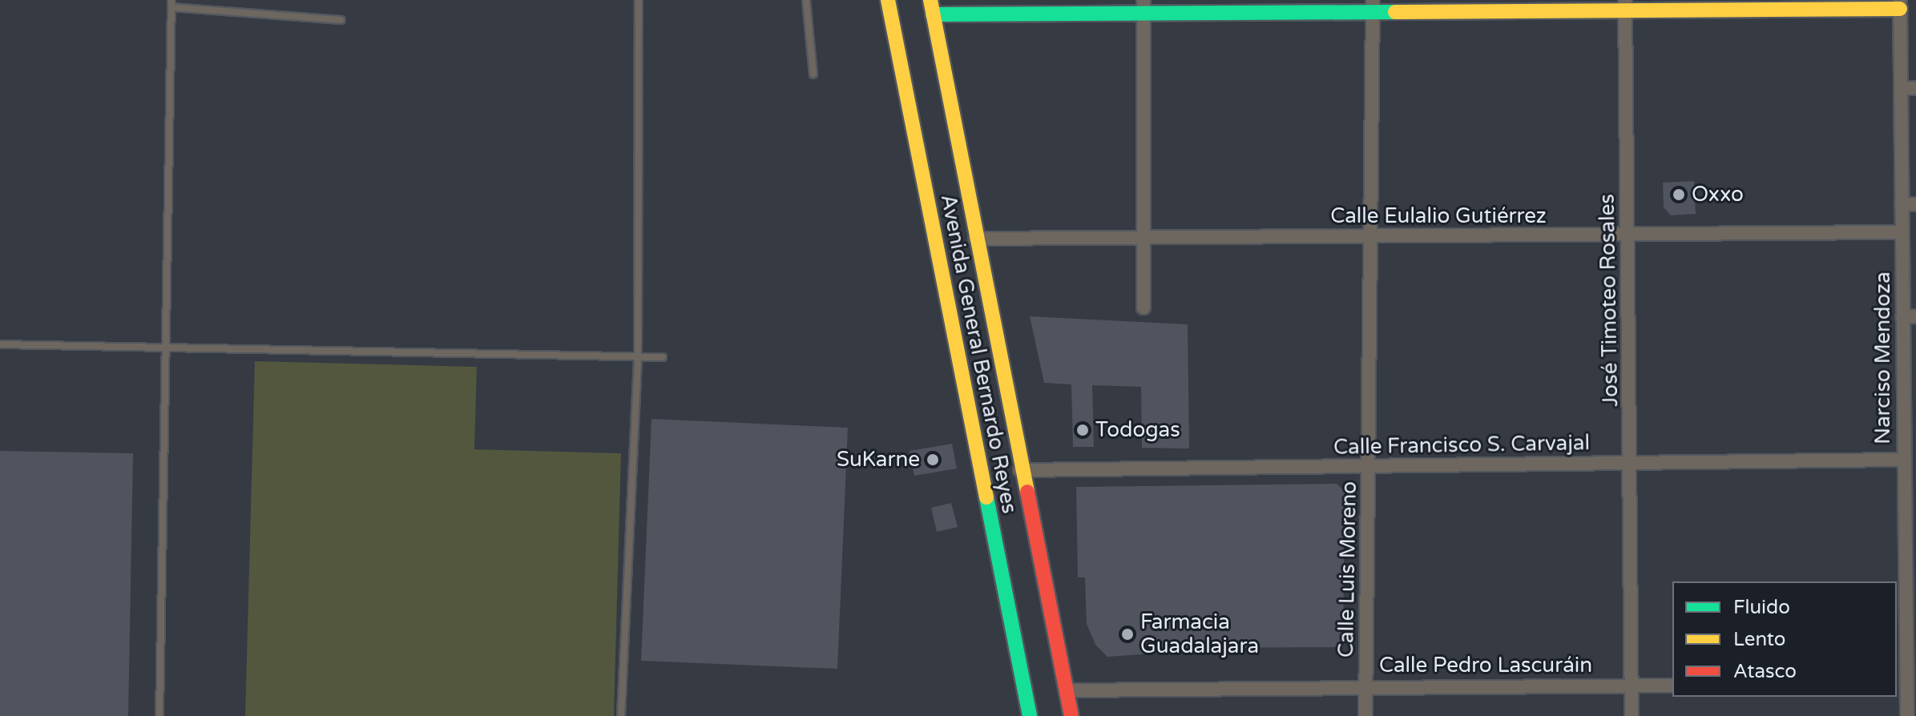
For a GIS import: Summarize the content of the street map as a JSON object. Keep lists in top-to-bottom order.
{
  "streets": {
    "main road": ["Avenida General Bernardo Reyes"],
    "street": [
      "Calle Eulalio Gutiérrez",
      "José Timoteo Rosales",
      "Narciso Mendoza",
      "Calle Francisco S. Carvajal",
      "Calle Luis Moreno",
      "Calle Pedro Lascuráin"
    ]
  },
  "crossings": [
    ["Calle Eulalio Gutiérrez", "José Timoteo Rosales"],
    ["Calle Eulalio Gutiérrez", "Avenida General Bernardo Reyes"],
    ["Calle Eulalio Gutiérrez", "Narciso Mendoza"],
    ["Calle Eulalio Gutiérrez", "Calle Luis Moreno"],
    ["José Timoteo Rosales", "Calle Francisco S. Carvajal"],
    ["José Timoteo Rosales", "Calle Pedro Lascuráin"],
    ["Avenida General Bernardo Reyes", "Calle Francisco S. Carvajal"],
    ["Avenida General Bernardo Reyes", "Calle Pedro Lascuráin"],
    ["Narciso Mendoza", "Calle Francisco S. Carvajal"],
    ["Calle Francisco S. Carvajal", "Calle Luis Moreno"],
    ["Calle Luis Moreno", "Calle Pedro Lascuráin"]
  ],
  "places": [
    "Oxxo",
    "Todogas",
    "SuKarne",
    "Farmacia Guadalajara"
  ],
  "legend": ["Fluido", "Lento", "Atasco"]
}
